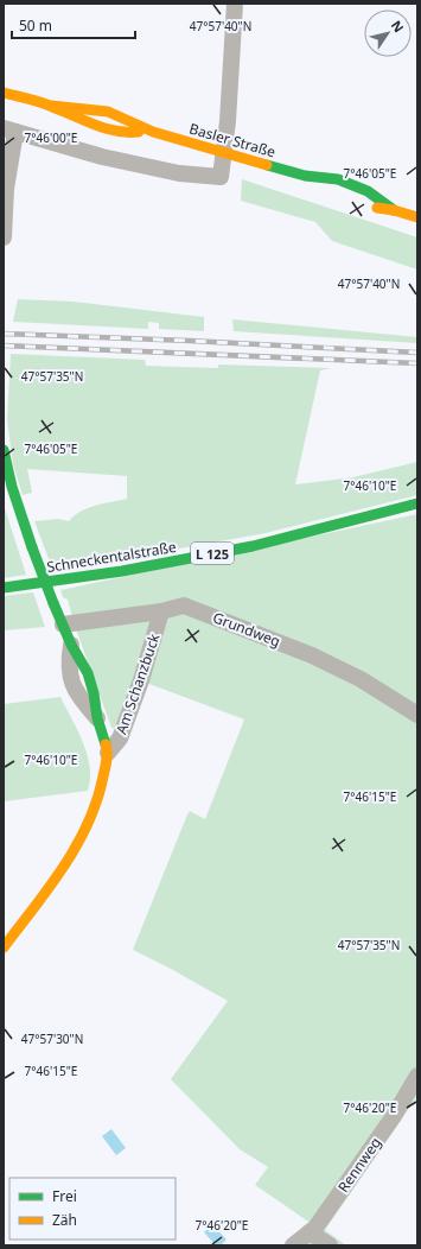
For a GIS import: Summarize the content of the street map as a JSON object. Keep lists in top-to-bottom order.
{
  "streets": {
    "main road": ["Basler Straße", "L 125", "Schneckentalstraße"],
    "street": ["Grundweg", "Am Schanzbuck", "Rennweg"]
  },
  "crossings": [
    ["Grundweg", "Am Schanzbuck"]
  ],
  "legend": ["Frei", "Zäh"],
  "scale_bar": "50 m",
  "north": "top right",
  "coordinates": [
    "47°57'40\"N",
    "7°46'00\"E",
    "7°46'05\"E",
    "47°57'35\"N",
    "7°46'10\"E",
    "7°46'15\"E",
    "47°57'30\"N",
    "7°46'20\"E"
  ]
}
